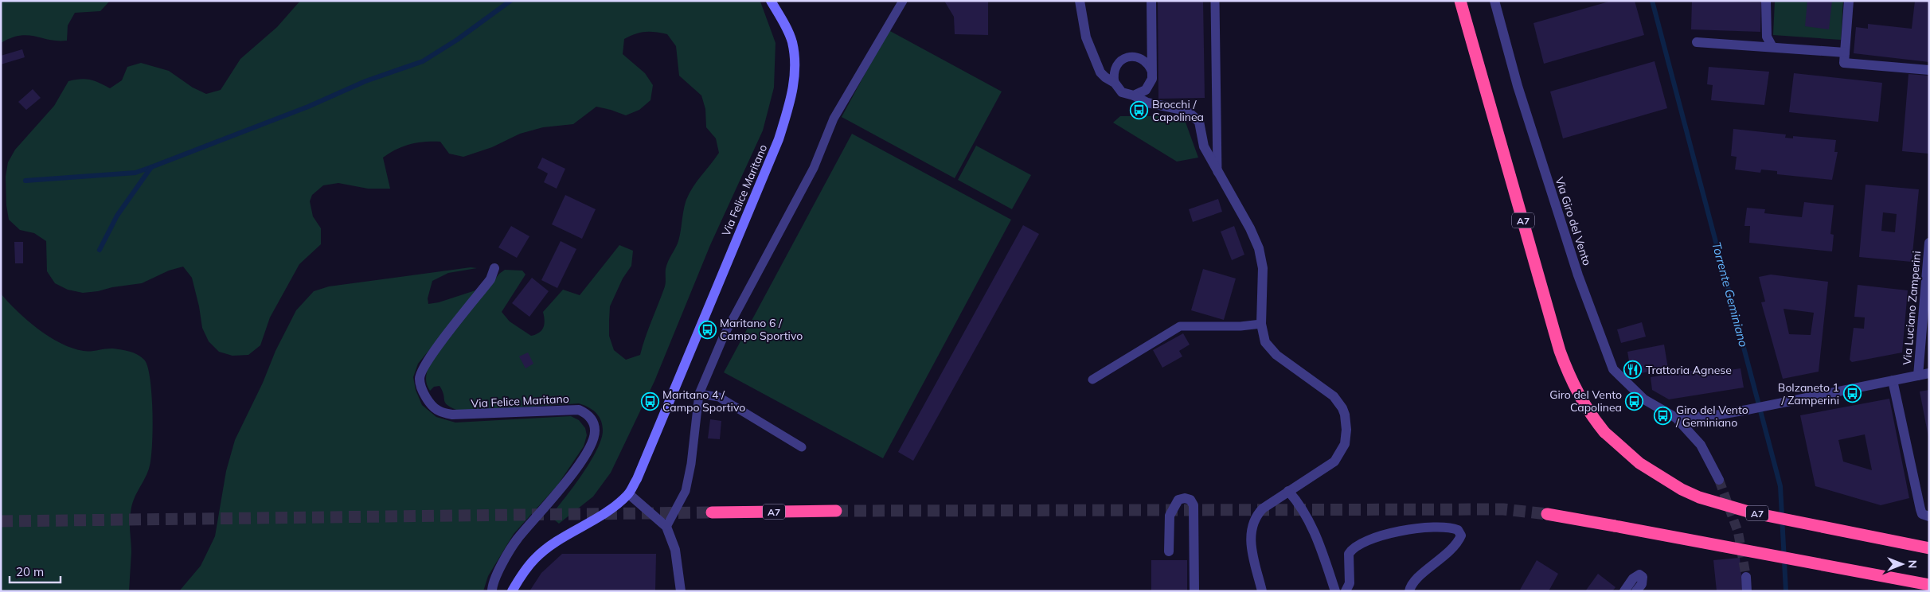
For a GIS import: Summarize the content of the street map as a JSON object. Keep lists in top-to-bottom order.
{
  "streets": {
    "highway": ["A7"],
    "street": ["Via Felice Maritano", "Via Giro del Vento", "Via Luciano Zamperini"]
  },
  "water": ["Torrente Geminiano"],
  "places": {
    "bus stop": [
      "Brocchi / Capolinea",
      "Maritano 6 / Campo Sportivo",
      "Bolzaneto 1 / Zamperini",
      "Maritano 4 / Campo Sportivo",
      "Giro del Vento Capolinea",
      "Giro del Vento / Geminiano"
    ],
    "restaurant": ["Trattoria Agnese"]
  },
  "scale_bar": "20 m",
  "north": "right"
}
